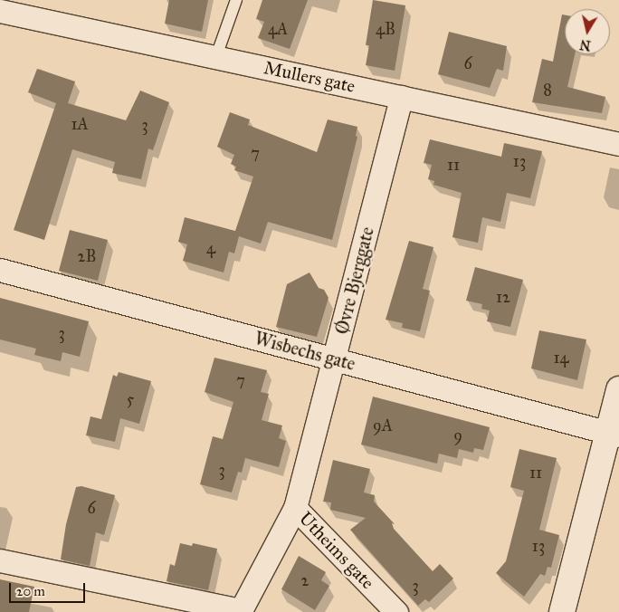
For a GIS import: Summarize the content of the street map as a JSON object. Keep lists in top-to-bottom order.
{
  "streets": {
    "street": [
      "Mullers gate",
      "Øvre Bjerggate",
      "Wisbechs gate",
      "Utheims gate"
    ]
  },
  "crossings": [
    ["Mullers gate", "Øvre Bjerggate"],
    ["Øvre Bjerggate", "Wisbechs gate"],
    ["Øvre Bjerggate", "Utheims gate"]
  ],
  "house_numbers": [
    "4A",
    "4B",
    "6",
    "8",
    "1A",
    "3",
    "7",
    "13",
    "11",
    "4",
    "2B",
    "12",
    "3",
    "14",
    "7",
    "5",
    "9A",
    "9",
    "3",
    "11",
    "6",
    "13",
    "2",
    "3"
  ],
  "scale_bar": "20 m",
  "north": "bottom"
}
